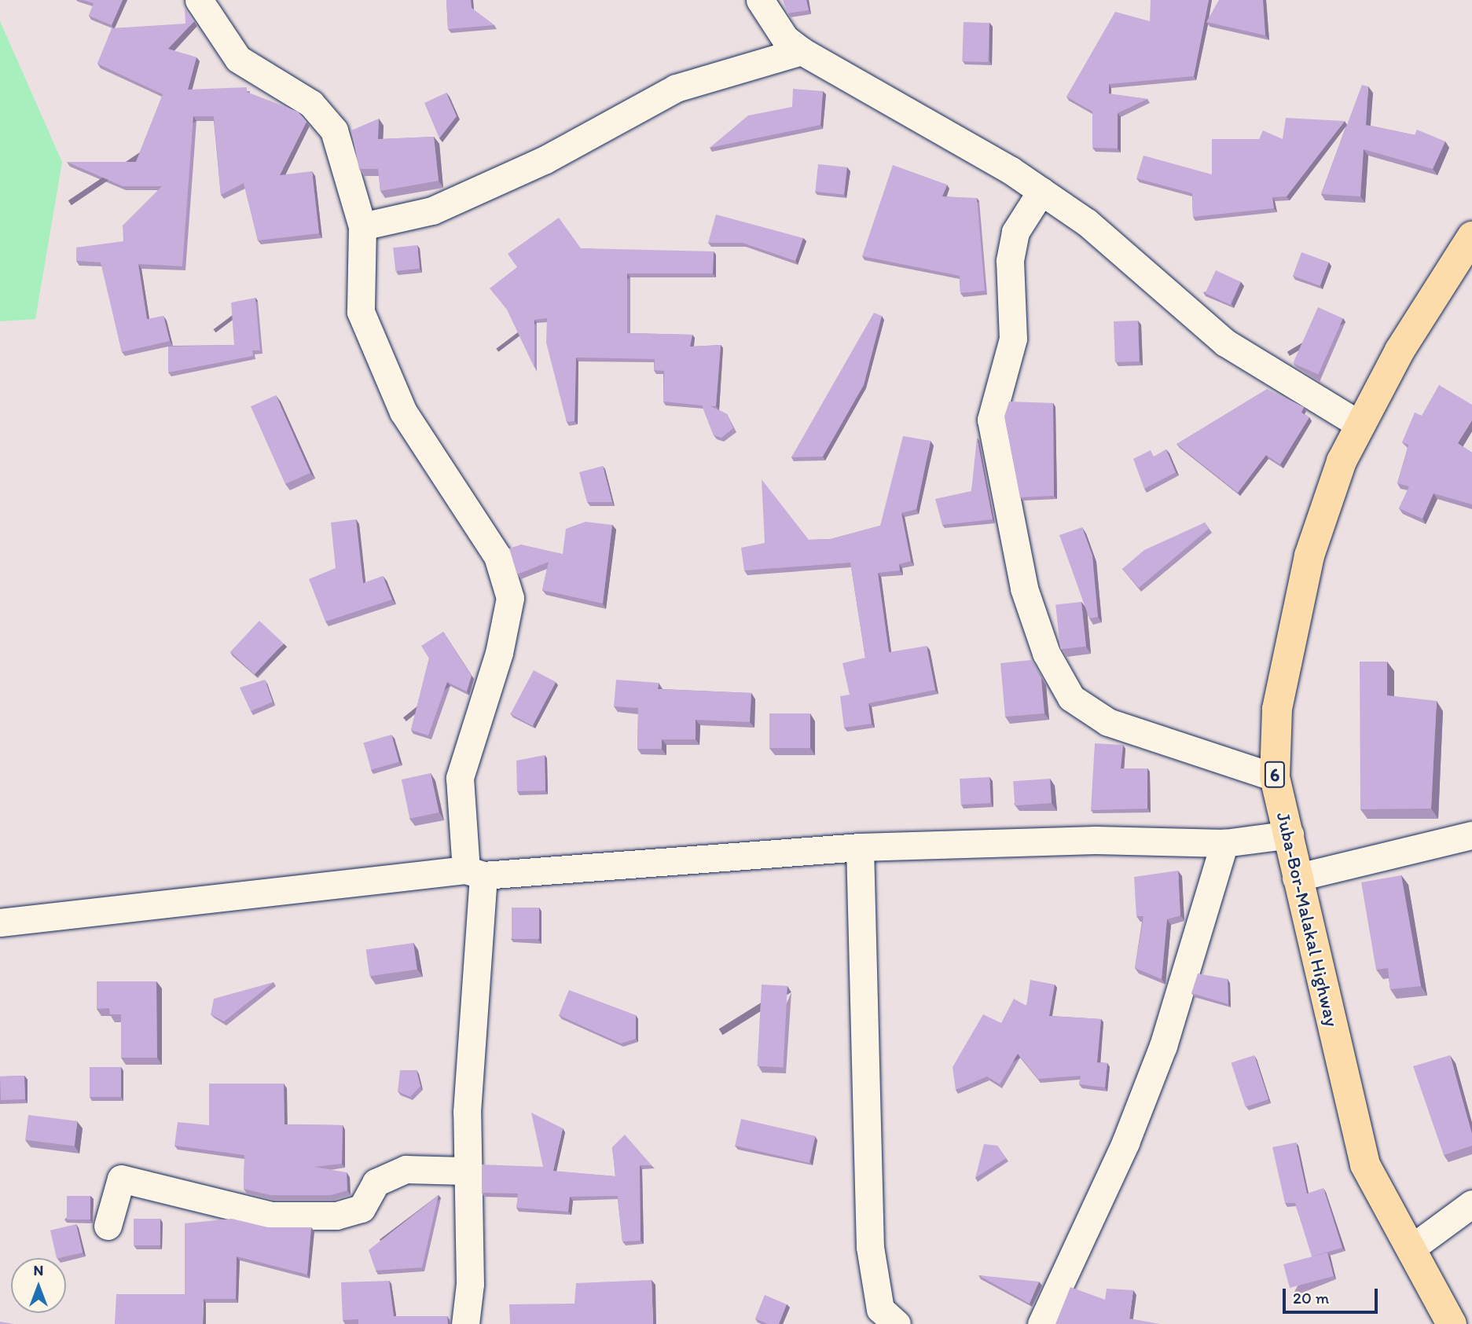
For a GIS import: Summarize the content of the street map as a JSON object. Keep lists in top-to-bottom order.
{
  "streets": {
    "main road": ["6", "Juba-Bor-Malakal Highway"]
  },
  "scale_bar": "20 m",
  "north": "top"
}
